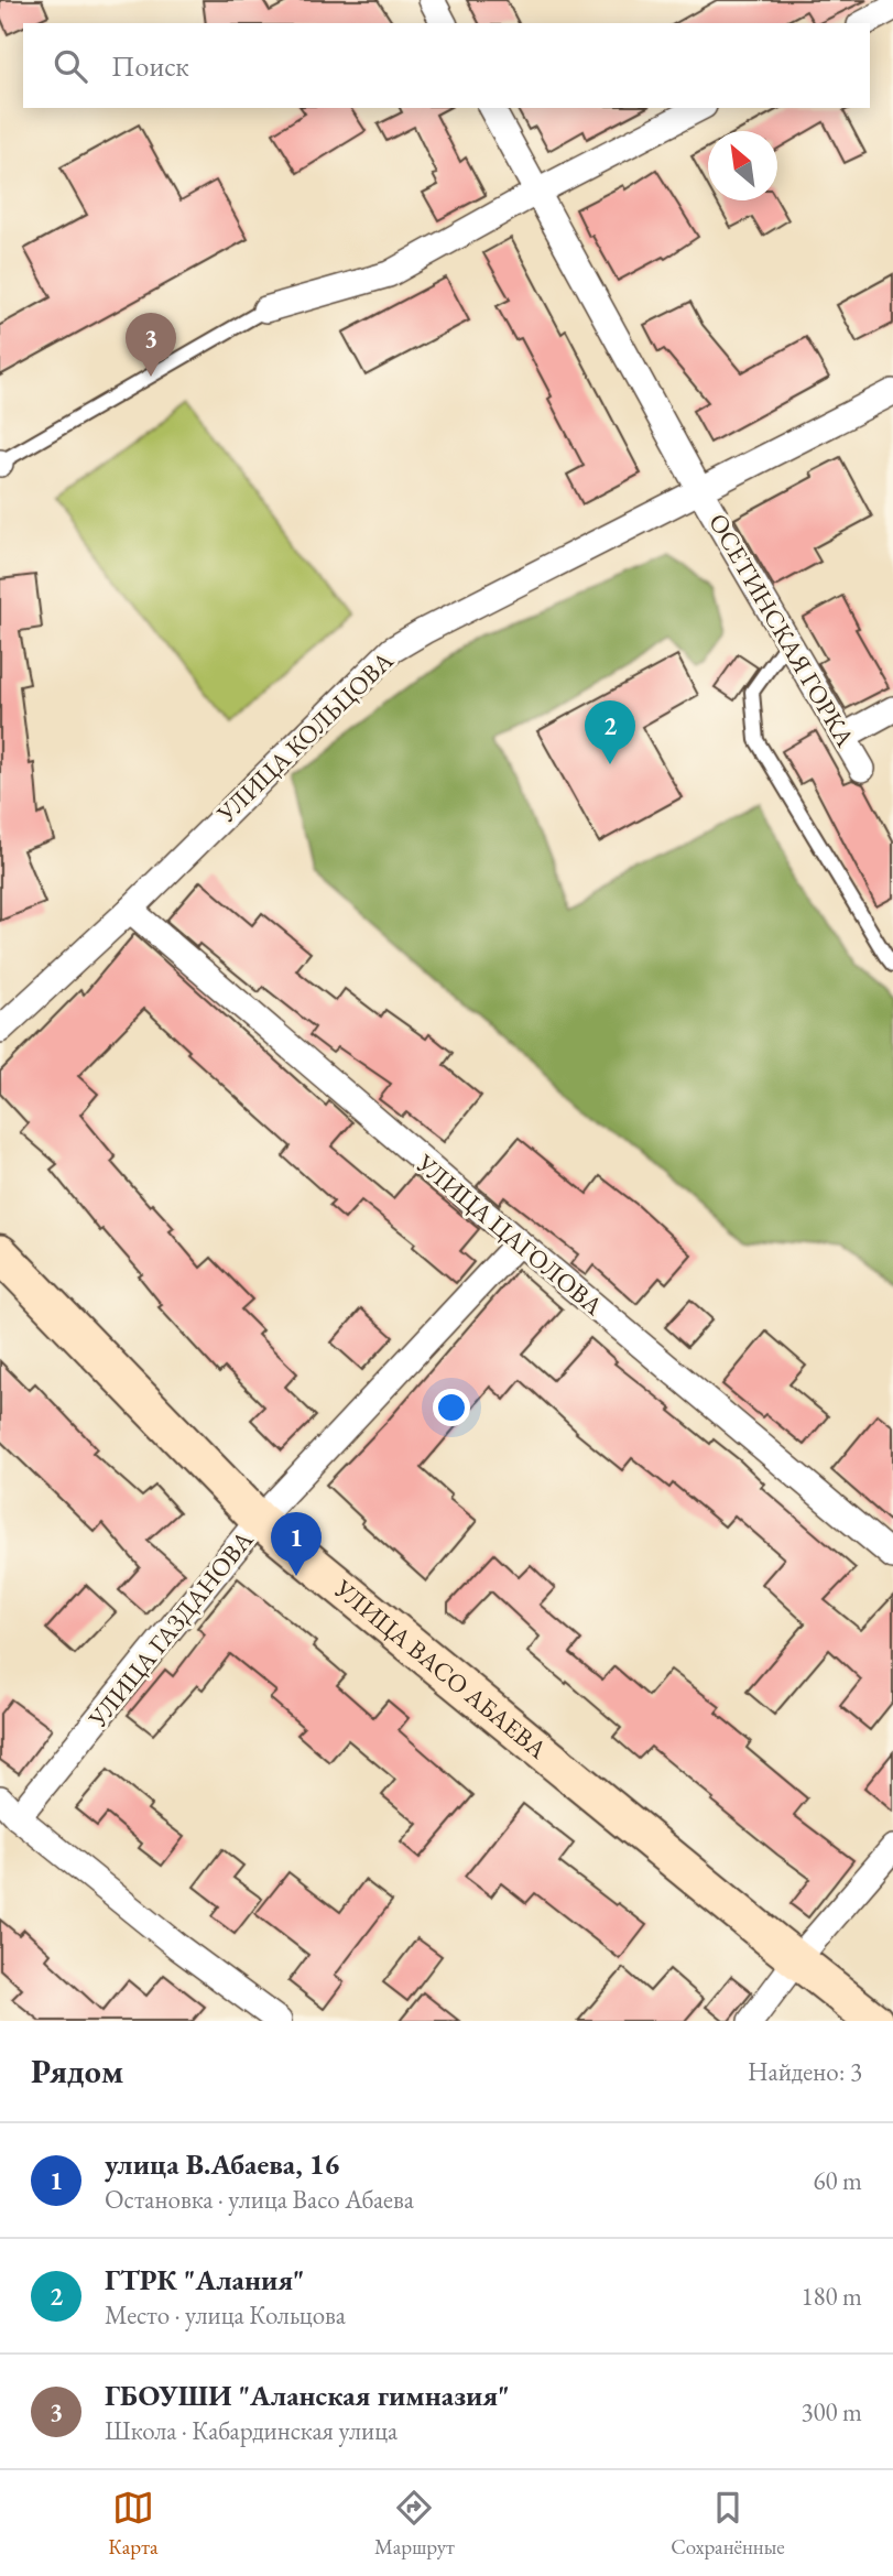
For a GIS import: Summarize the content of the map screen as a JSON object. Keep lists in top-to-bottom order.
{
  "streets": {
    "main road": ["УЛИЦА ВАСО АБАЕВА"],
    "street": [
      "ОСЕТИНСКАЯ ГОРКА",
      "УЛИЦА КОЛЬЦОВА",
      "УЛИЦА ЦАГОЛОВА",
      "УЛИЦА ГАЗДАНОВА"
    ]
  },
  "crossings": [
    ["ОСЕТИНСКАЯ ГОРКА", "УЛИЦА КОЛЬЦОВА"],
    ["УЛИЦА КОЛЬЦОВА", "УЛИЦА ЦАГОЛОВА"],
    ["УЛИЦА ЦАГОЛОВА", "УЛИЦА ГАЗДАНОВА"],
    ["УЛИЦА ГАЗДАНОВА", "УЛИЦА ВАСО АБАЕВА"]
  ],
  "north": "top left",
  "page": {
    "search": "Поиск",
    "pins": ["3", "2", "1"],
    "heading": ["Рядом", "Найдено: 3"],
    "list": [
      {
        "mark": "1",
        "name": "улица В.Абаева, 16",
        "note": "Остановка · улица Васо Абаева",
        "value": "60 m"
      },
      {
        "mark": "2",
        "name": "ГТРК \"Алания\"",
        "note": "Место · улица Кольцова",
        "value": "180 m"
      },
      {
        "mark": "3",
        "name": "ГБОУШИ \"Аланская гимназия\"",
        "note": "Школа · Кабардинская улица",
        "value": "300 m"
      }
    ],
    "nav": ["Карта", "Маршрут", "Сохранённые"]
  }
}
